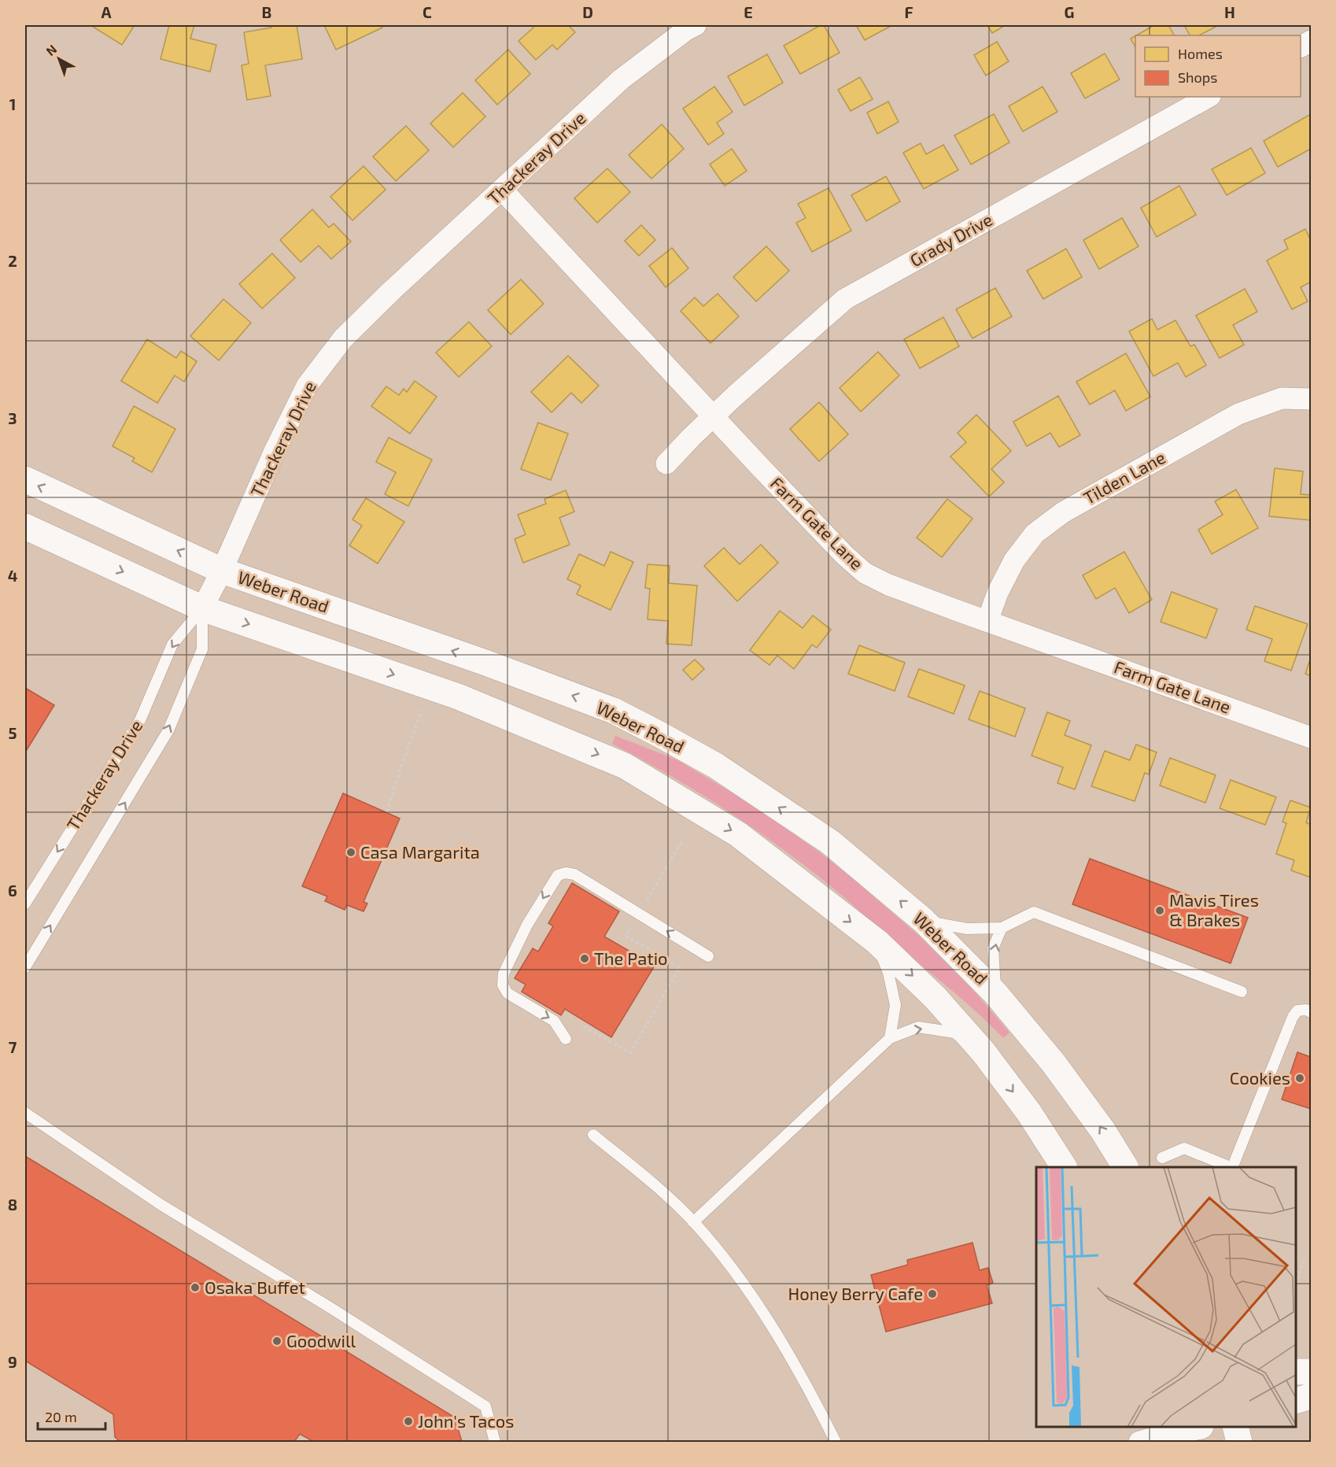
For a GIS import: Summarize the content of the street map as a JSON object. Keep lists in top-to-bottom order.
{
  "streets": {
    "main road": ["Weber Road"],
    "street": [
      "Thackeray Drive",
      "Grady Drive",
      "Tilden Lane",
      "Farm Gate Lane"
    ]
  },
  "crossings": [
    ["Thackeray Drive", "Farm Gate Lane"],
    ["Thackeray Drive", "Weber Road"],
    ["Grady Drive", "Farm Gate Lane"],
    ["Tilden Lane", "Farm Gate Lane"]
  ],
  "places": [
    "Casa Margarita",
    "Mavis Tires & Brakes",
    "The Patio",
    "Cookies",
    "Osaka Buffet",
    "Honey Berry Cafe",
    "Goodwill",
    "John's Tacos"
  ],
  "legend": ["Homes", "Shops"],
  "scale_bar": "20 m",
  "north": "top left",
  "grid": {
    "columns": [
      "A",
      "B",
      "C",
      "D",
      "E",
      "F",
      "G",
      "H"
    ],
    "rows": [
      "1",
      "2",
      "3",
      "4",
      "5",
      "6",
      "7",
      "8",
      "9"
    ]
  }
}
